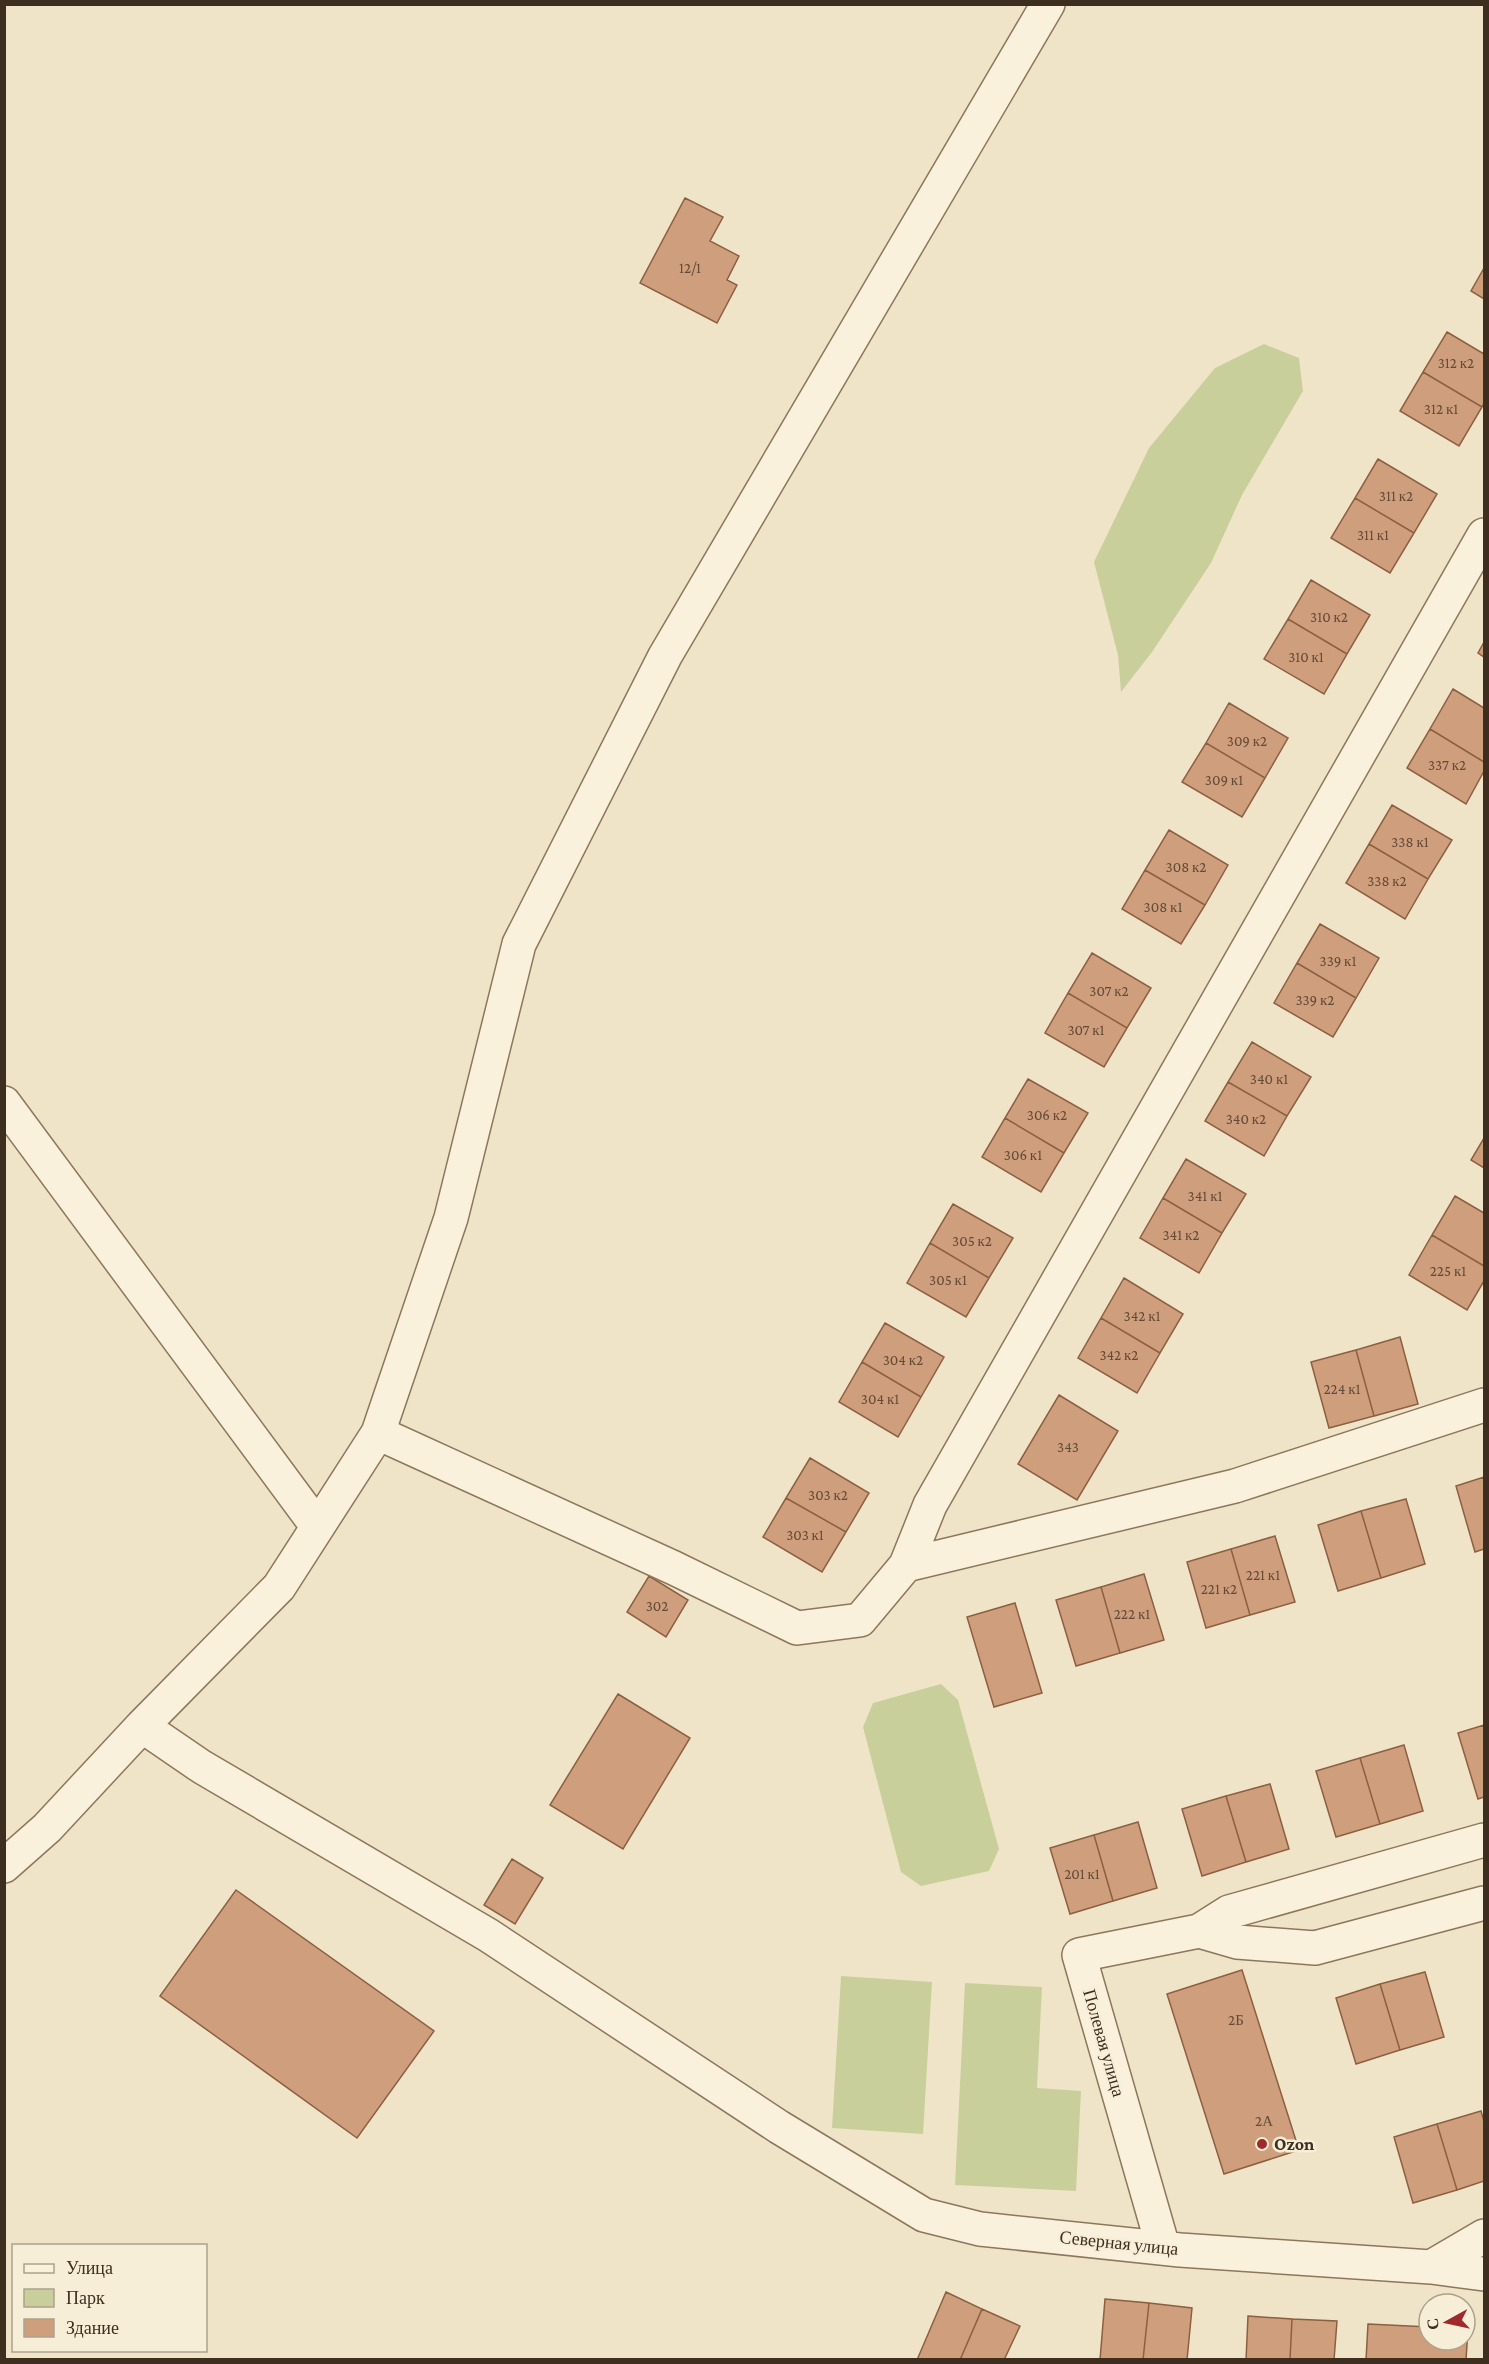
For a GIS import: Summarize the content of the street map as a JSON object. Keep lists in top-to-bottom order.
{
  "streets": {
    "street": ["Полевая улица", "Северная улица"]
  },
  "crossings": [
    ["Полевая улица", "Северная улица"]
  ],
  "places": ["Ozon"],
  "house_numbers": [
    "12/1",
    "312 к2",
    "312 к1",
    "311 к2",
    "311 к1",
    "310 к2",
    "310 к1",
    "309 к2",
    "337 к2",
    "309 к1",
    "338 к1",
    "308 к2",
    "338 к2",
    "308 к1",
    "339 к1",
    "307 к2",
    "339 к2",
    "307 к1",
    "340 к1",
    "306 к2",
    "340 к2",
    "306 к1",
    "341 к1",
    "341 к2",
    "305 к2",
    "225 к1",
    "305 к1",
    "342 к1",
    "342 к2",
    "304 к2",
    "224 к1",
    "304 к1",
    "343",
    "303 к2",
    "303 к1",
    "221 к1",
    "221 к2",
    "302",
    "222 к1",
    "201 к1",
    "2Б",
    "2А"
  ],
  "legend": ["Улица", "Парк", "Здание"],
  "north": "left"
}
